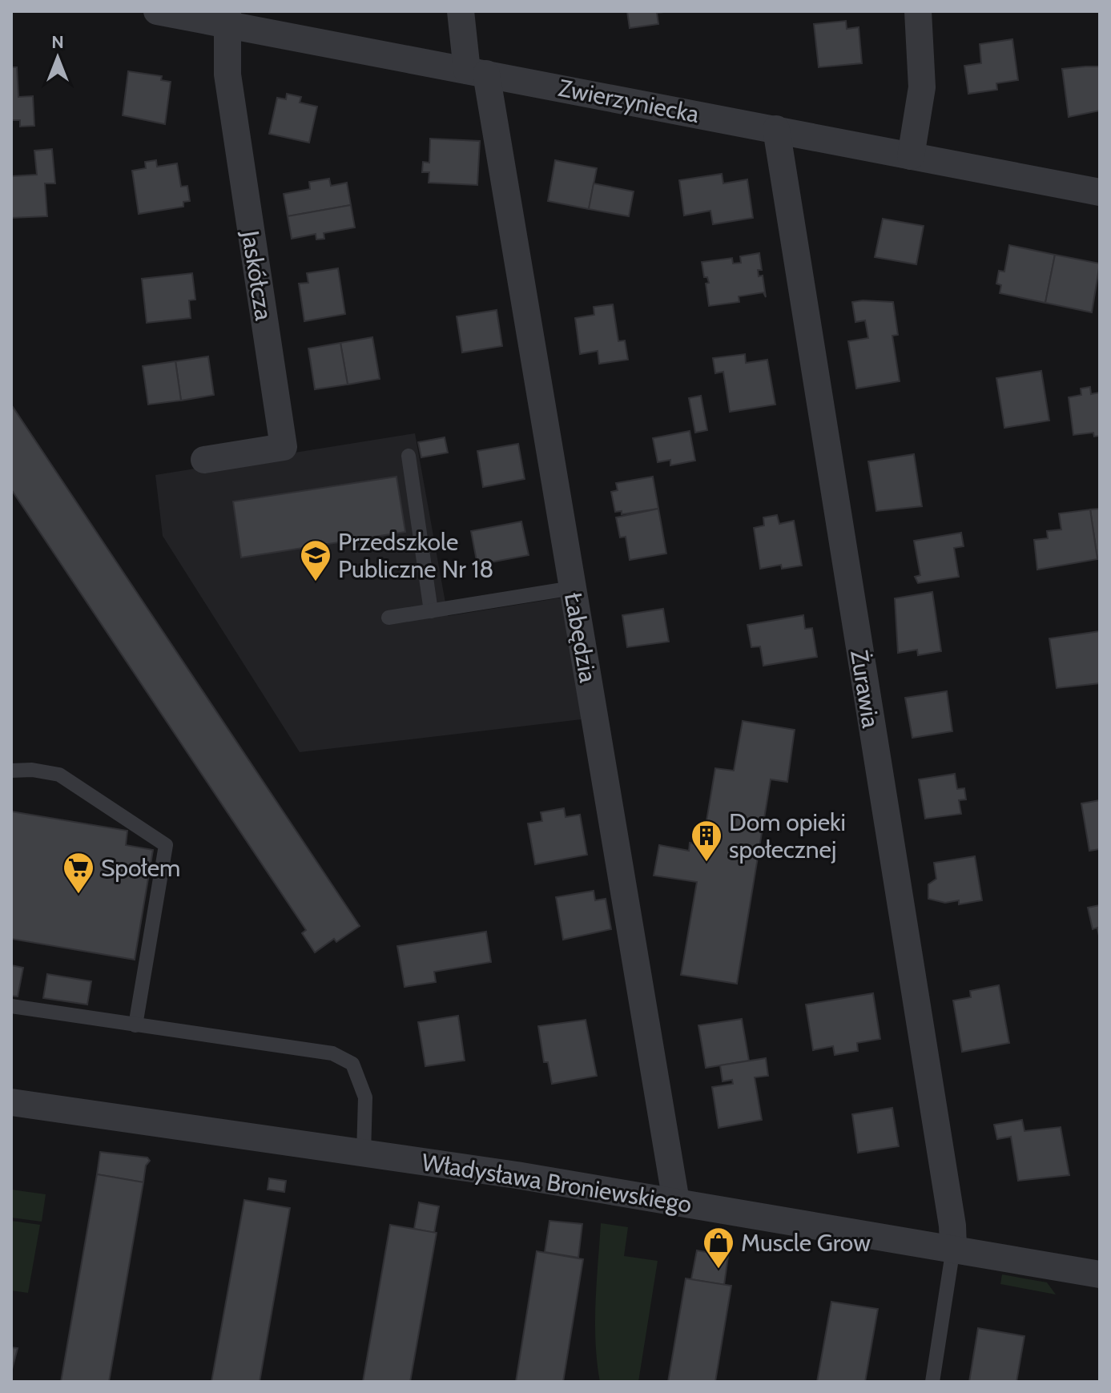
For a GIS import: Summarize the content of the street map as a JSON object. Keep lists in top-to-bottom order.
{
  "streets": {
    "street": [
      "Zwierzyniecka",
      "Jaskółcza",
      "Łabędzia",
      "Żurawia",
      "Władysława Broniewskiego"
    ]
  },
  "crossings": [
    ["Zwierzyniecka", "Jaskółcza"],
    ["Zwierzyniecka", "Łabędzia"],
    ["Zwierzyniecka", "Żurawia"],
    ["Łabędzia", "Władysława Broniewskiego"],
    ["Żurawia", "Władysława Broniewskiego"]
  ],
  "places": {
    "school or university": ["Przedszkole Publiczne Nr 18"],
    "building": ["Dom opieki społecznej"],
    "supermarket": ["Społem"],
    "shop": ["Muscle Grow"]
  },
  "north": "top"
}
